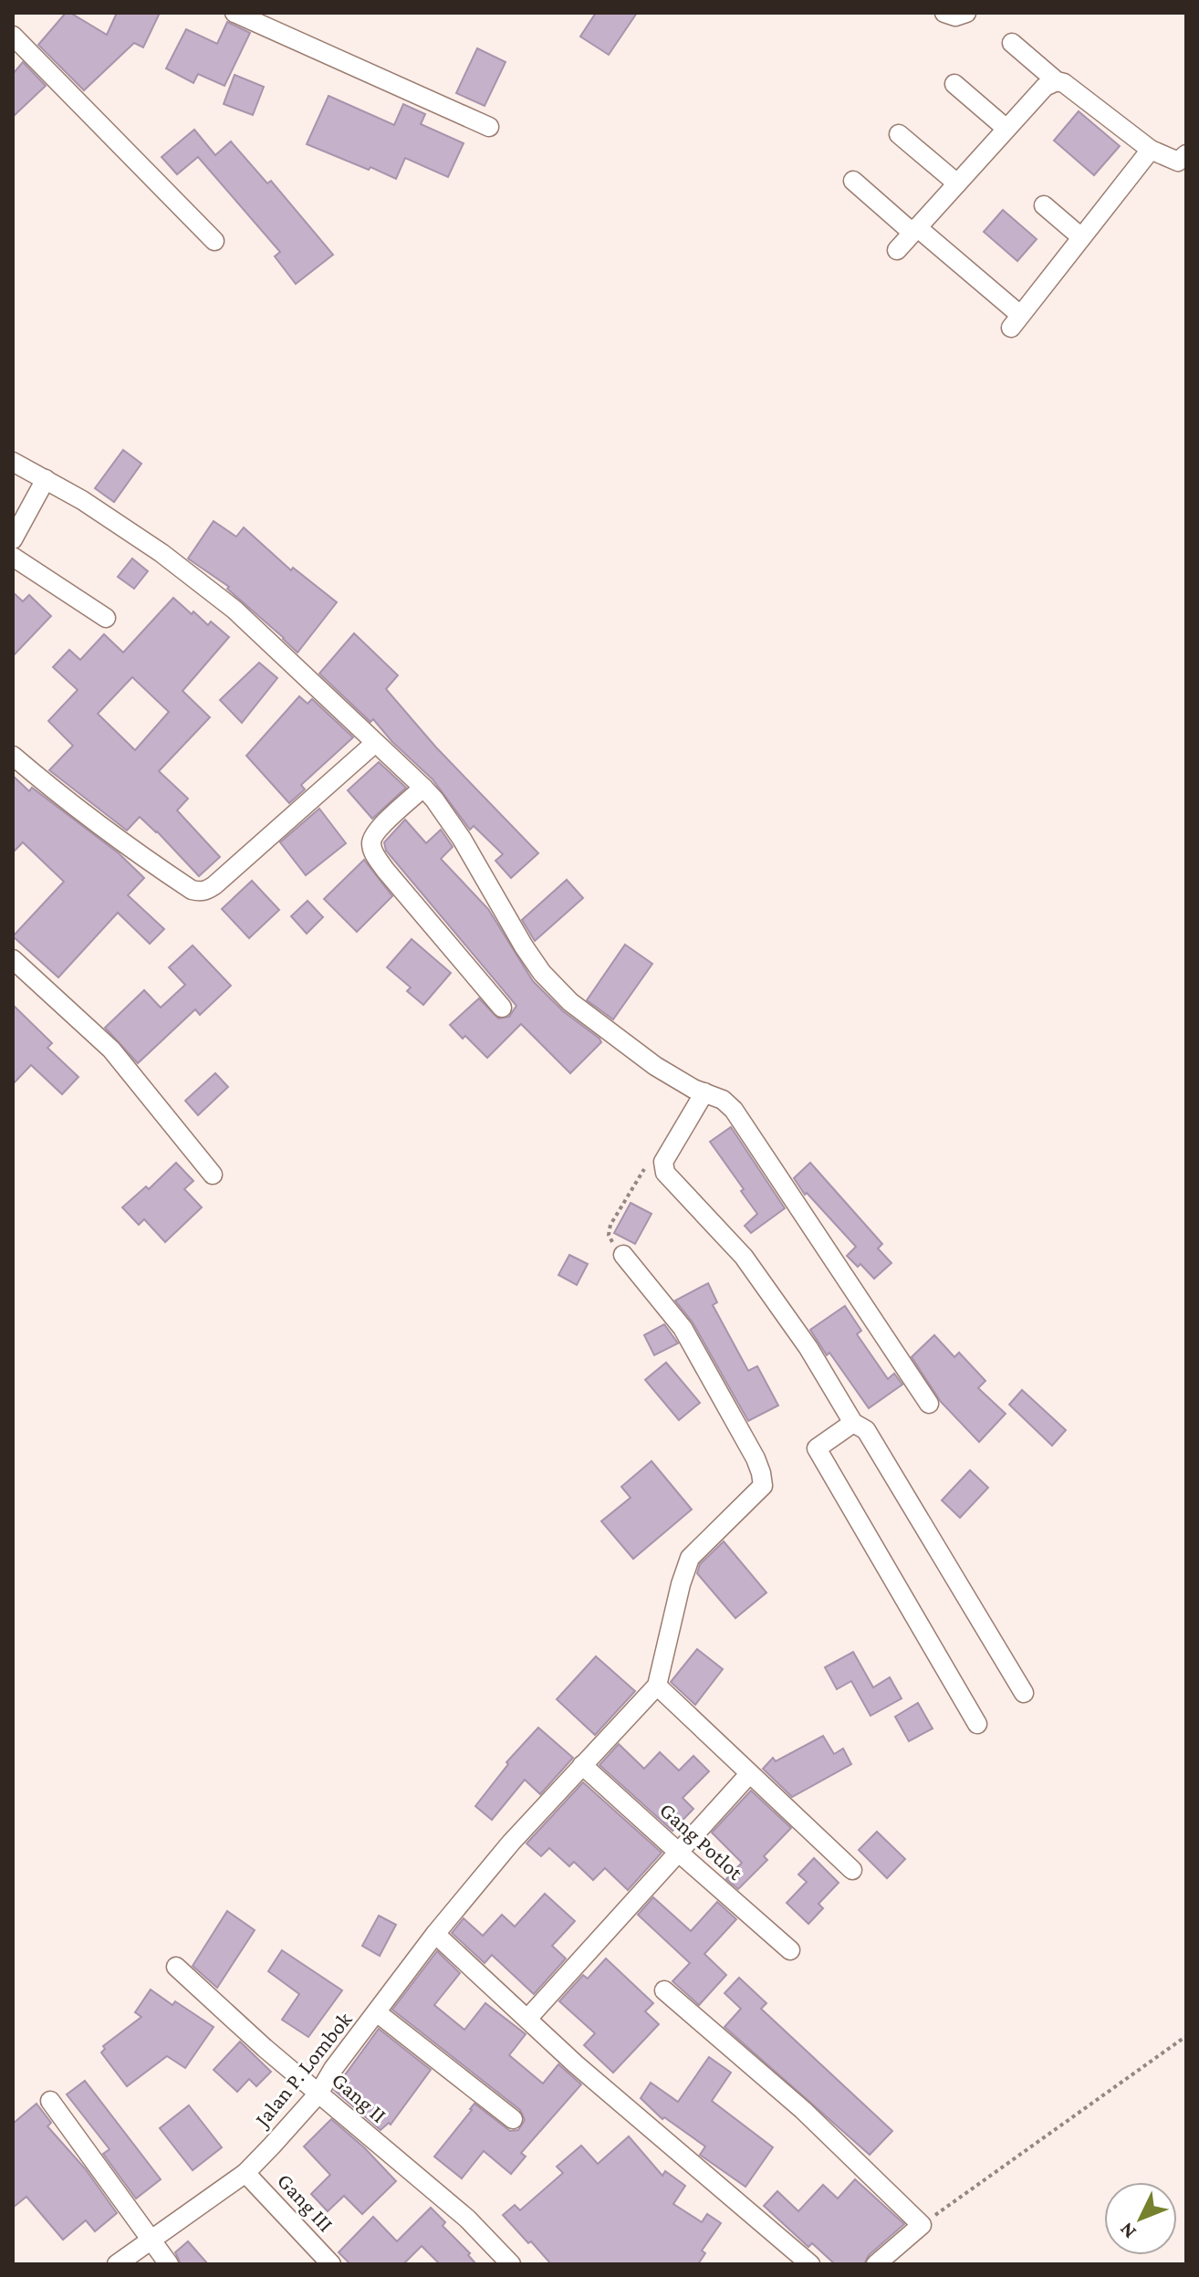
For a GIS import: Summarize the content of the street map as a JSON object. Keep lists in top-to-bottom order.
{
  "streets": {
    "street": [
      "Gang Potlot",
      "Jalan P. Lombok",
      "Gang II",
      "Gang III"
    ]
  },
  "crossings": [
    ["Gang Potlot", "Jalan P. Lombok"],
    ["Jalan P. Lombok", "Gang II"],
    ["Jalan P. Lombok", "Gang III"]
  ],
  "north": "bottom left"
}
